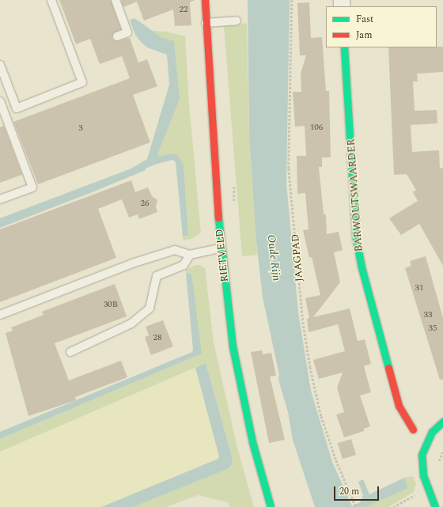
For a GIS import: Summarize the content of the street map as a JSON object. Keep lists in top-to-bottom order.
{
  "streets": {
    "main road": ["BARWOUTSWAARDER", "RIETVELD"],
    "path": ["JAAGPAD"]
  },
  "water": ["Oude Rijn"],
  "house_numbers": [
    "22",
    "106",
    "3",
    "26",
    "31",
    "30B",
    "33",
    "35",
    "28"
  ],
  "legend": ["Fast", "Jam"],
  "scale_bar": "20 m"
}
